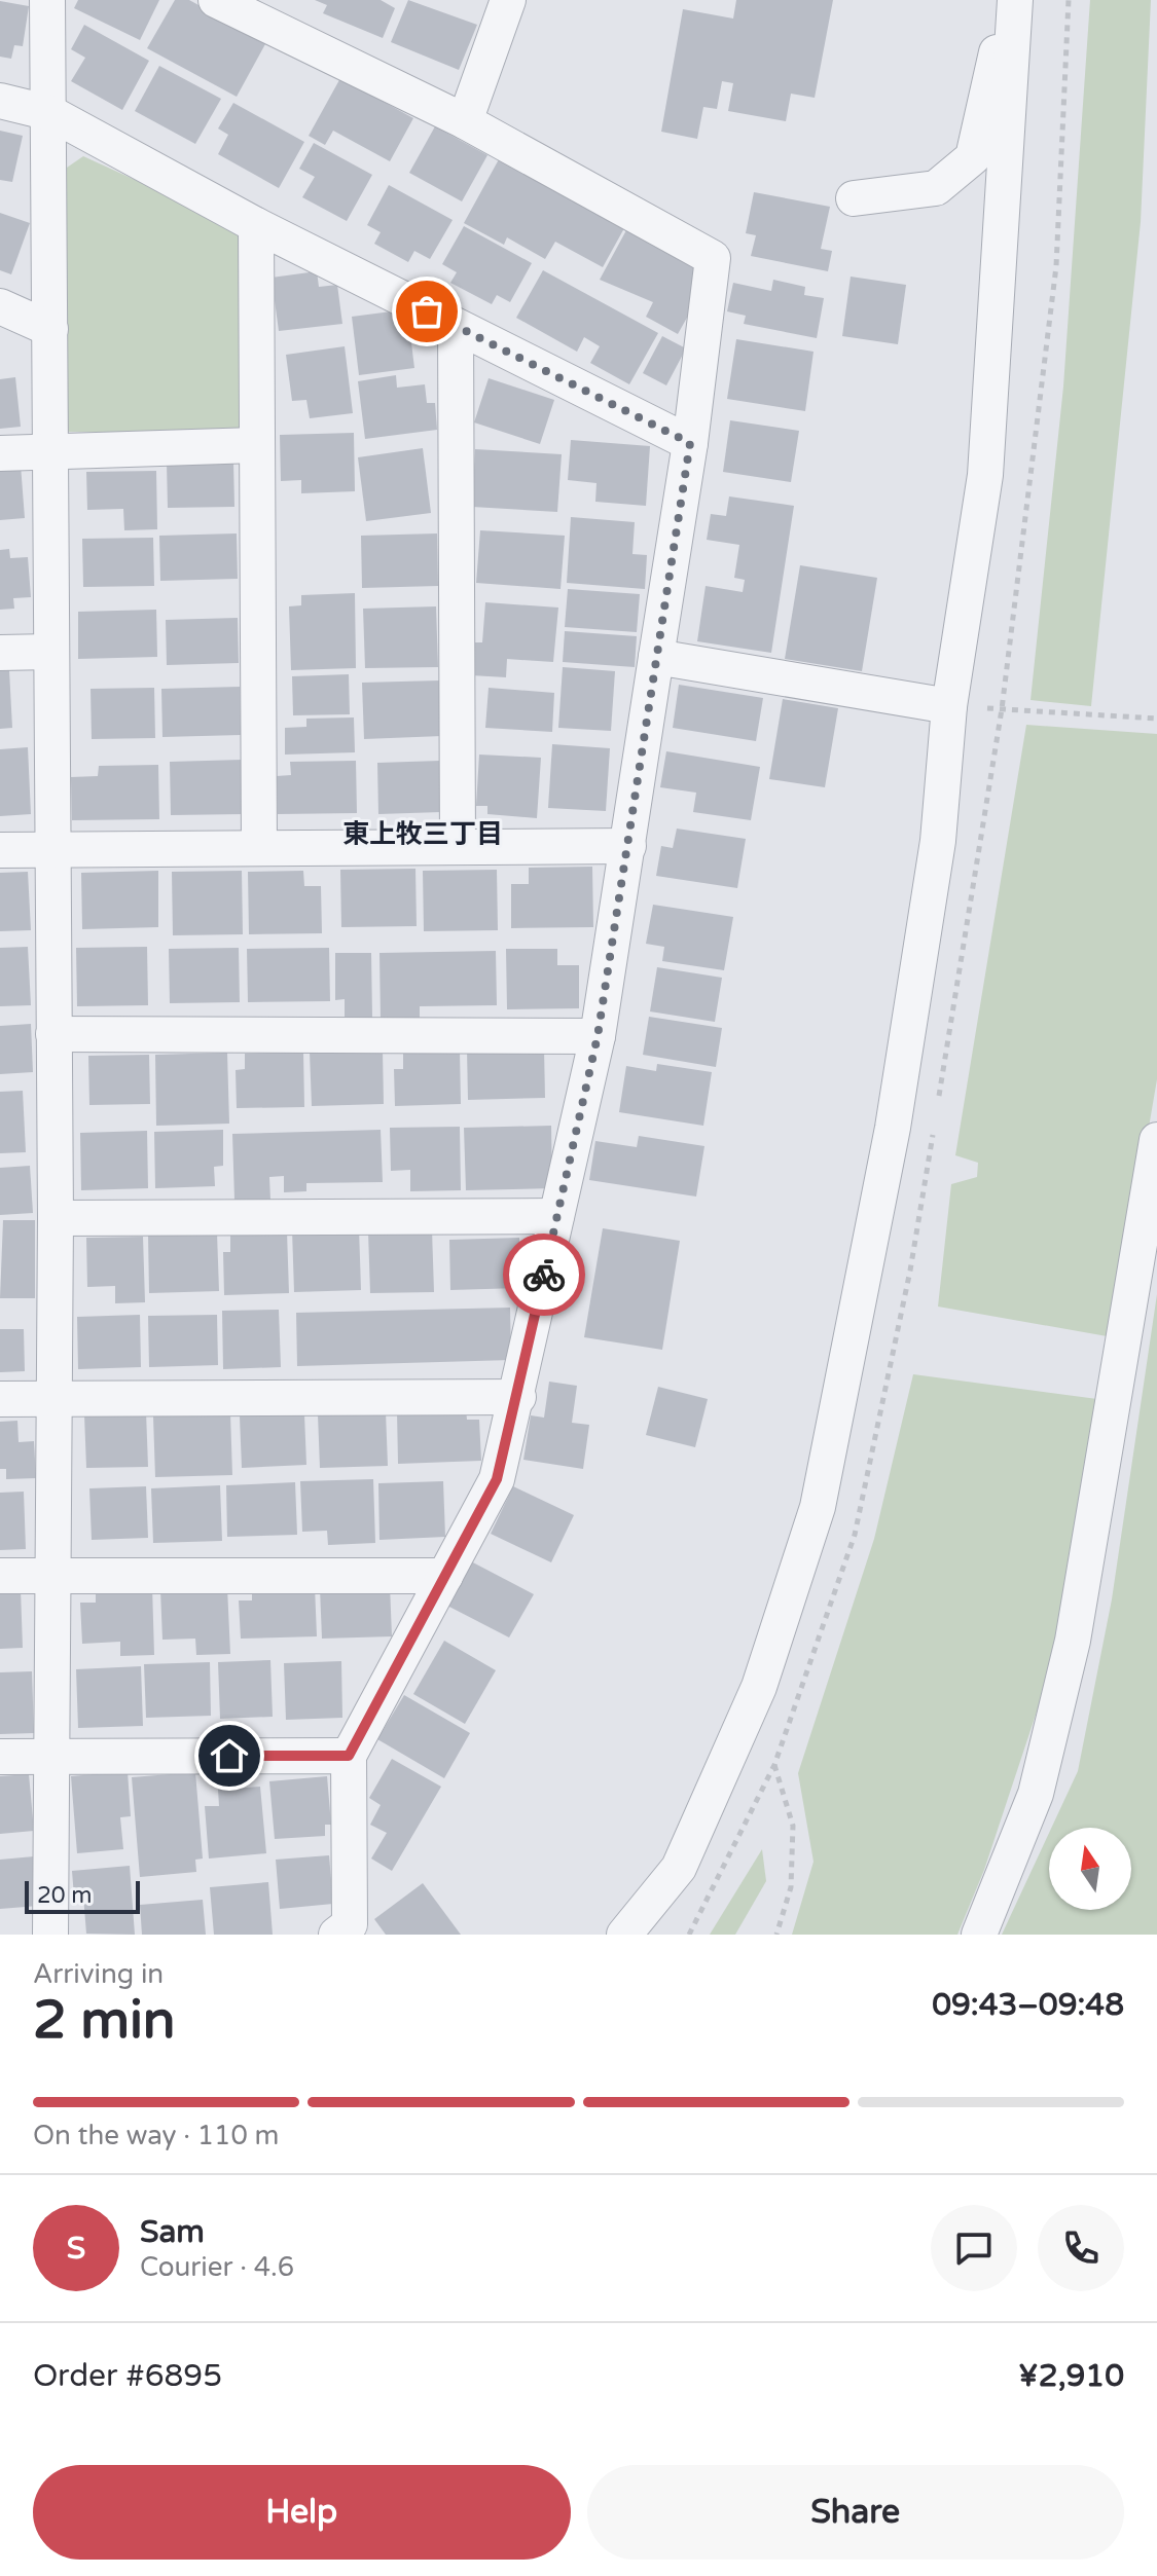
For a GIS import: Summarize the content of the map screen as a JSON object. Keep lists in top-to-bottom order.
{
  "districts": ["東上牧三丁目"],
  "scale_bar": "20 m",
  "north": "top",
  "page": {
    "scale": "20 m",
    "heading": ["2 min", "Arriving in", "09:43–09:48"],
    "panel": [
      "Sam",
      "Courier · 4.6",
      "Order #6895",
      "¥2,910"
    ],
    "bar": "On the way · 110 m",
    "round": "S",
    "buttons": ["Help", "Share"]
  }
}
